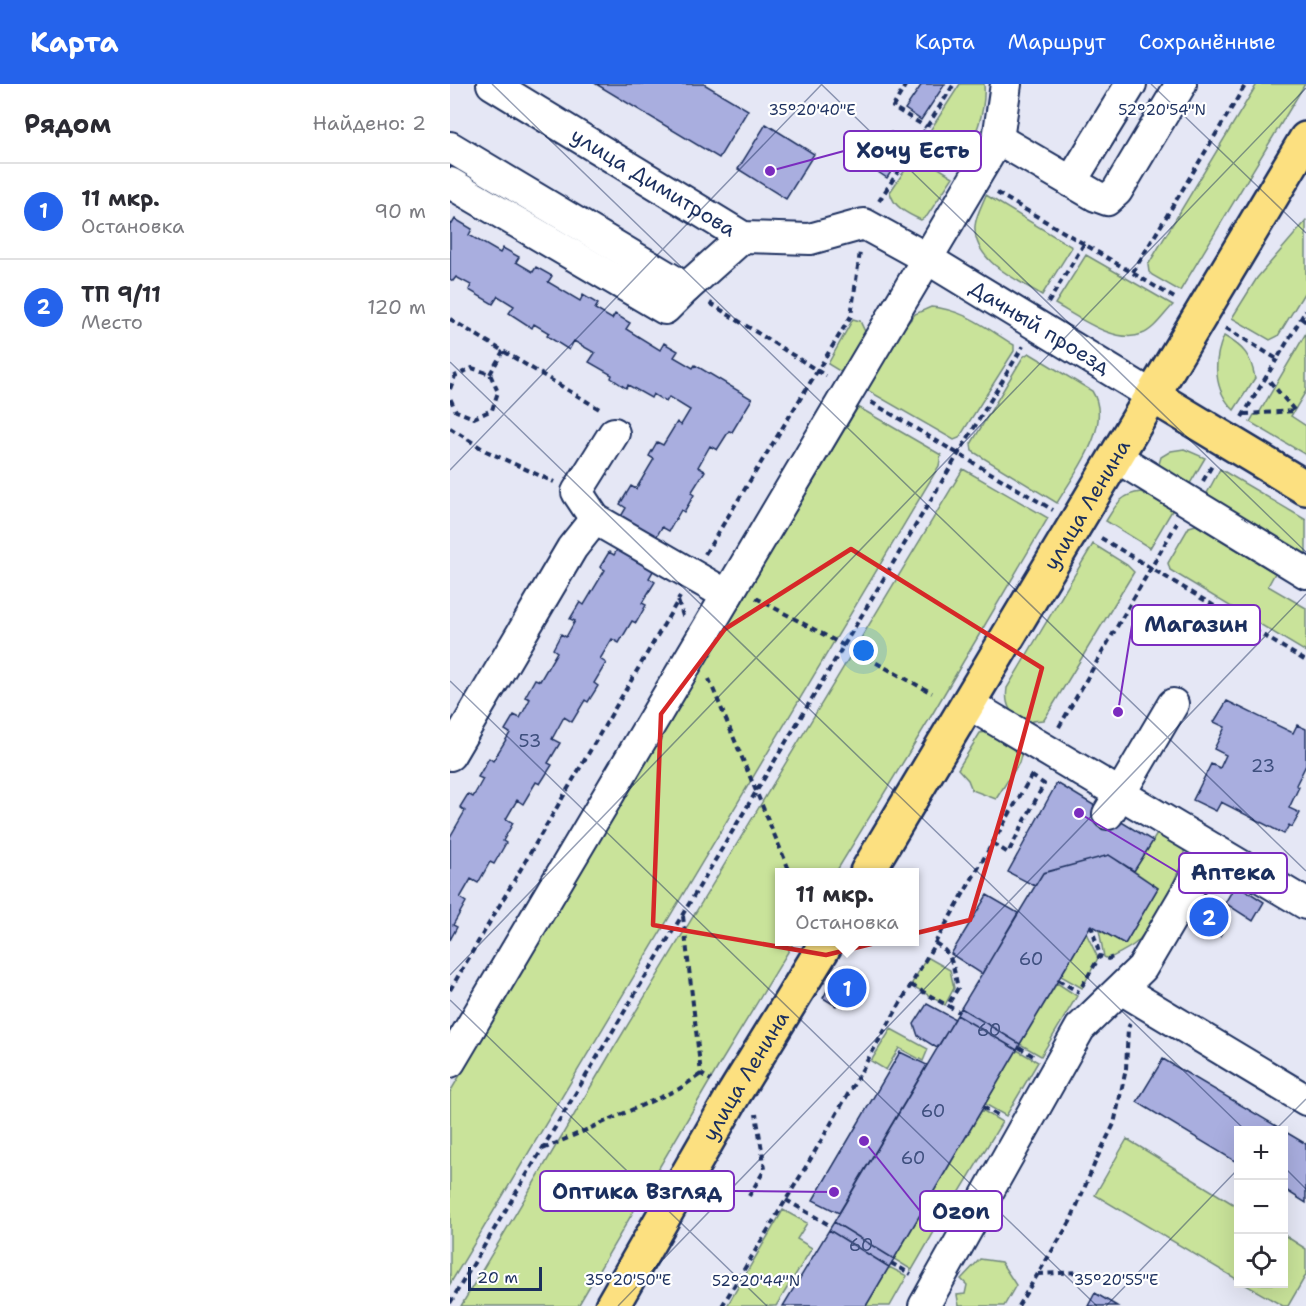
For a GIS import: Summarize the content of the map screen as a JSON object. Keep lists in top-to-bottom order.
{
  "streets": {
    "main road": ["улица Ленина"],
    "street": ["улица Димитрова", "Дачный проезд"]
  },
  "crossings": [
    ["улица Димитрова", "Дачный проезд"],
    ["Дачный проезд", "улица Ленина"]
  ],
  "places": [
    "Хочу Есть",
    "Магазин",
    "Аптека",
    "Ozon",
    "Оптика Взгляд"
  ],
  "house_numbers": [
    "53",
    "23",
    "60",
    "60",
    "60",
    "60",
    "60"
  ],
  "scale_bar": "20 m",
  "page": {
    "header": "Карта",
    "nav": ["Карта", "Маршрут", "Сохранённые"],
    "heading": ["Рядом", "Найдено: 2"],
    "list": [
      {
        "mark": "1",
        "name": "11 мкр.",
        "note": "Остановка",
        "value": "90 m"
      },
      {
        "mark": "2",
        "name": "ТП 9/11",
        "note": "Место",
        "value": "120 m"
      }
    ],
    "popup": ["11 мкр.", "Остановка"],
    "pins": ["2", "1"],
    "map_buttons": ["+", "−"],
    "scale": "20 m"
  },
  "coordinates": [
    "52°20'54\"N",
    "35°20'40\"E",
    "35°20'50\"E",
    "35°20'55\"E",
    "52°20'44\"N"
  ]
}
